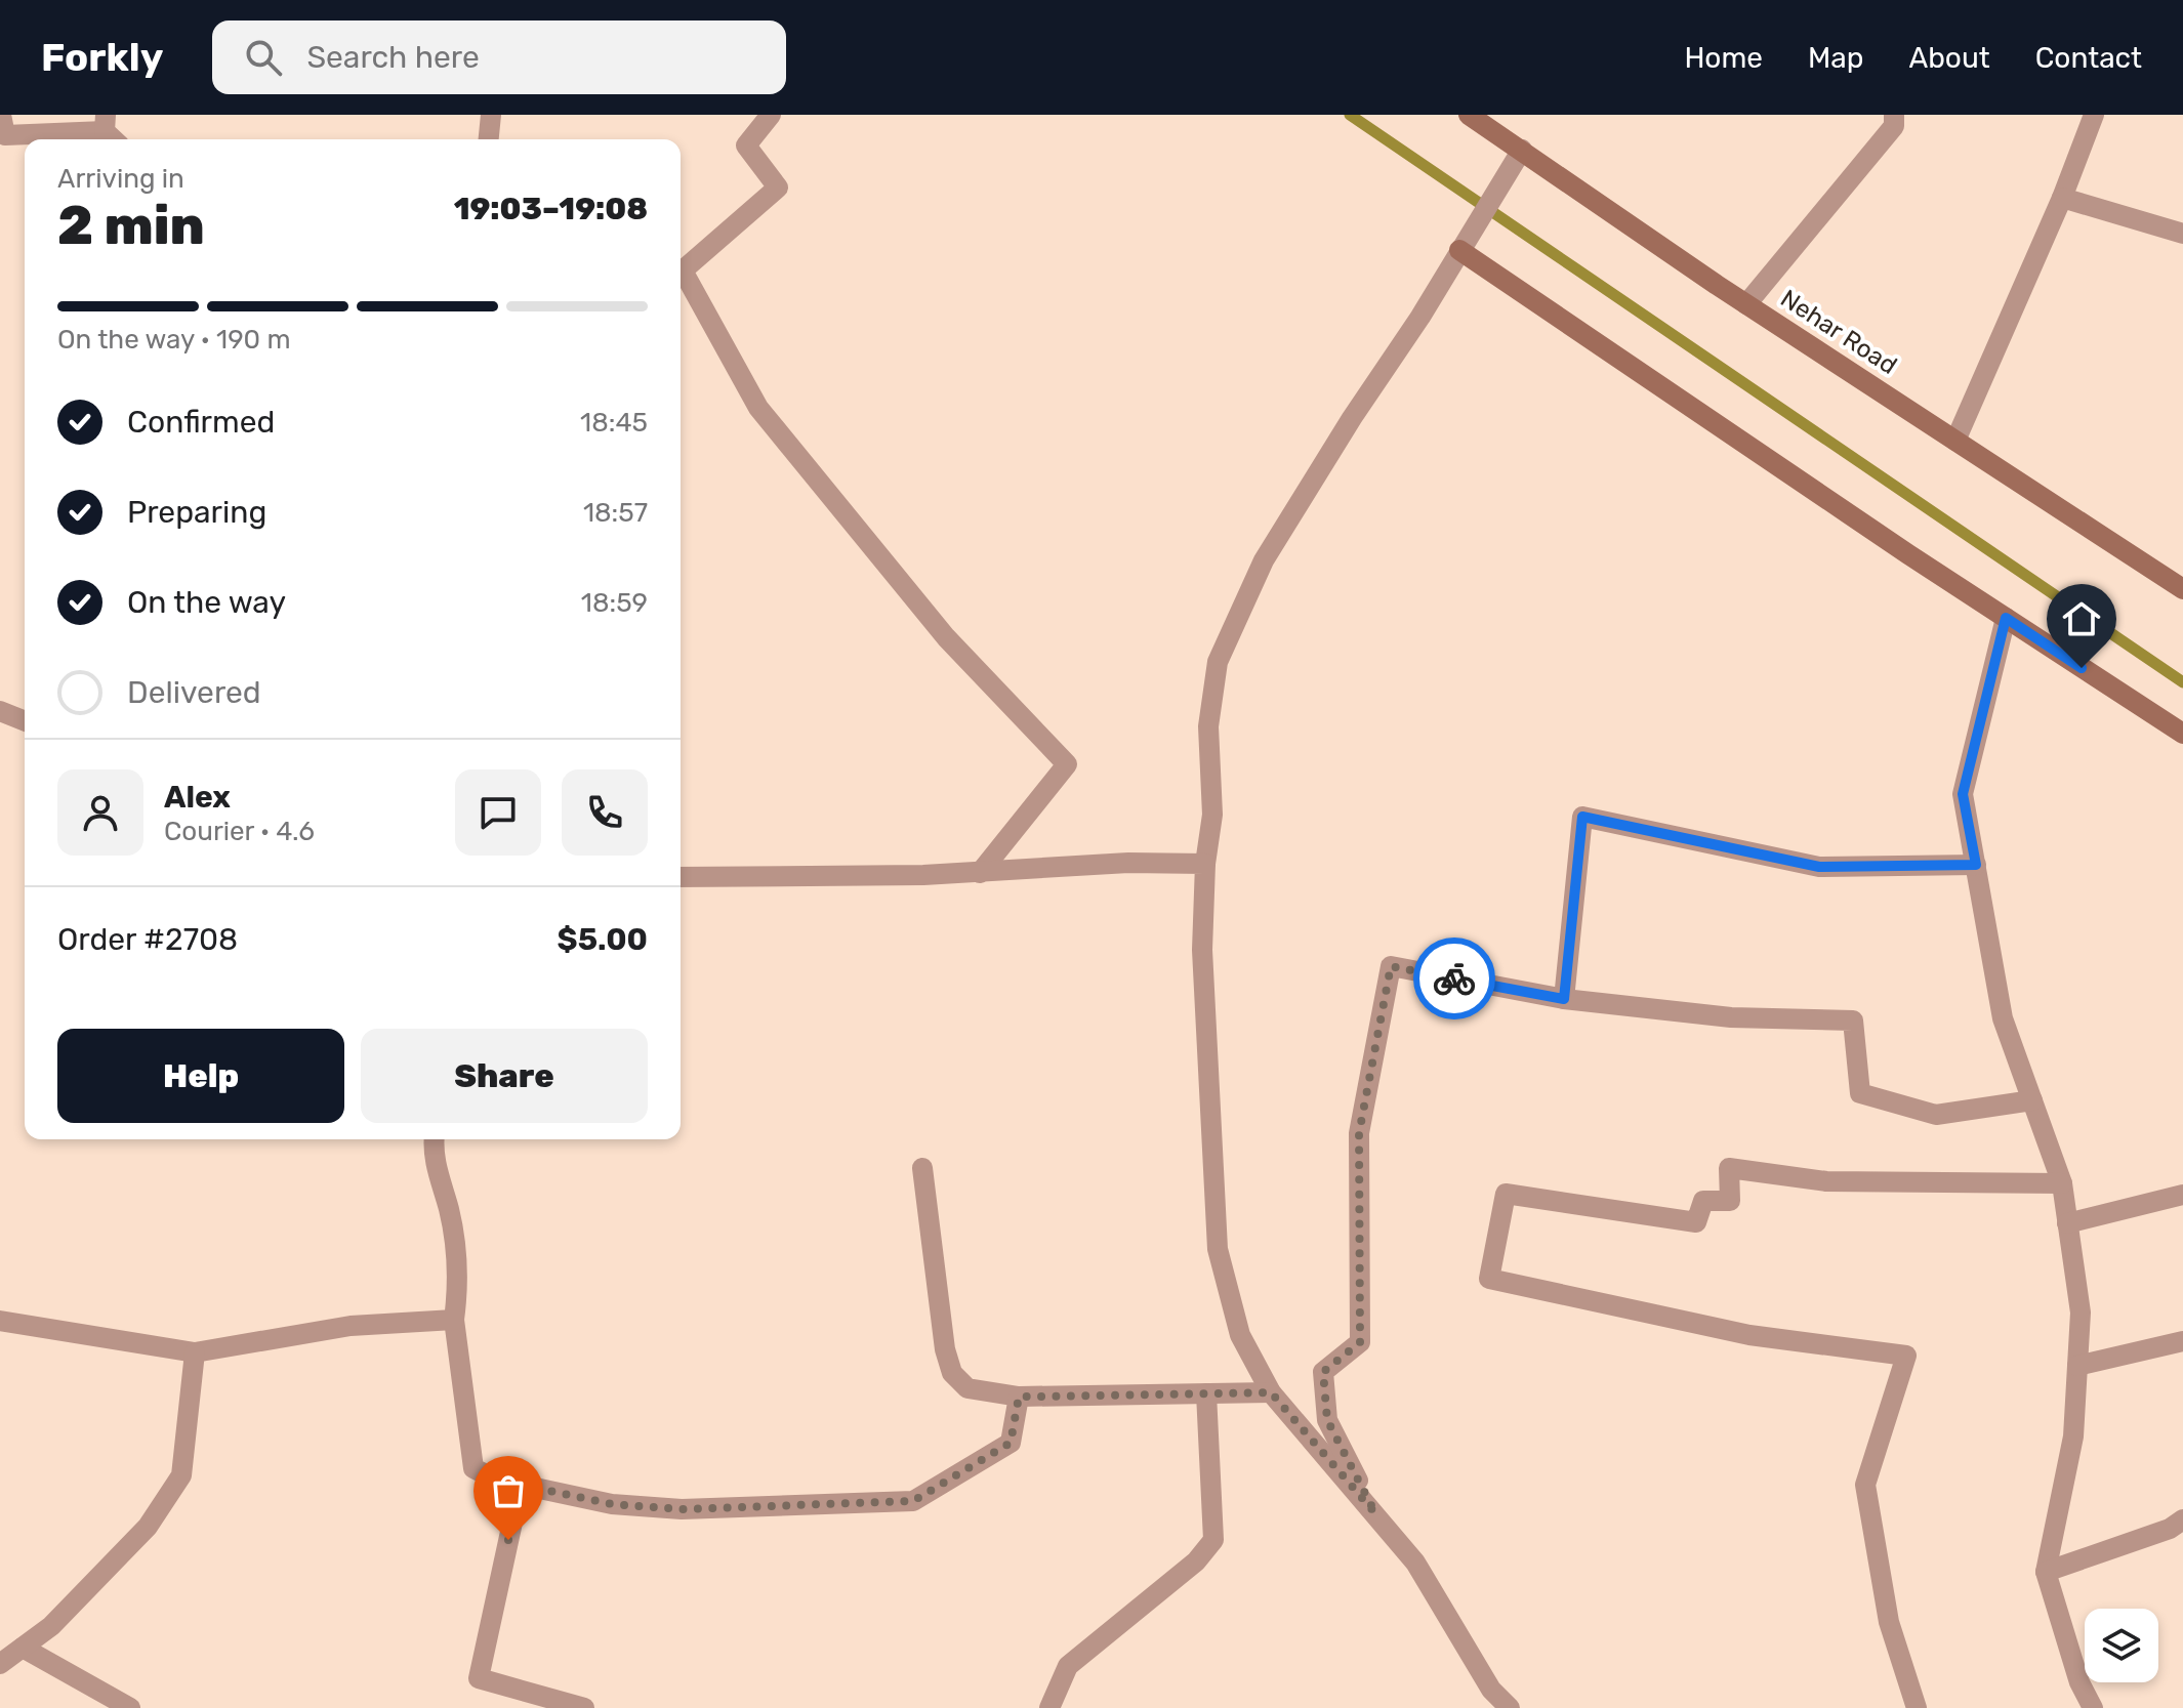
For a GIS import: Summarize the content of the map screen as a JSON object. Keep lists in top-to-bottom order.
{
  "streets": {
    "main road": ["Nehar Road"]
  },
  "page": {
    "header": "Forkly",
    "search": "Search here",
    "nav": [
      "Home",
      "Map",
      "About",
      "Contact"
    ],
    "heading": ["2 min", "Arriving in", "19:03–19:08"],
    "panel": [
      "Alex",
      "Courier · 4.6",
      "Order #2708",
      "$5.00"
    ],
    "bar": "On the way · 190 m",
    "list": [
      ["Confirmed", "18:45"],
      ["Preparing", "18:57"],
      ["On the way", "18:59"],
      "Delivered"
    ],
    "buttons": ["Help", "Share"]
  }
}
